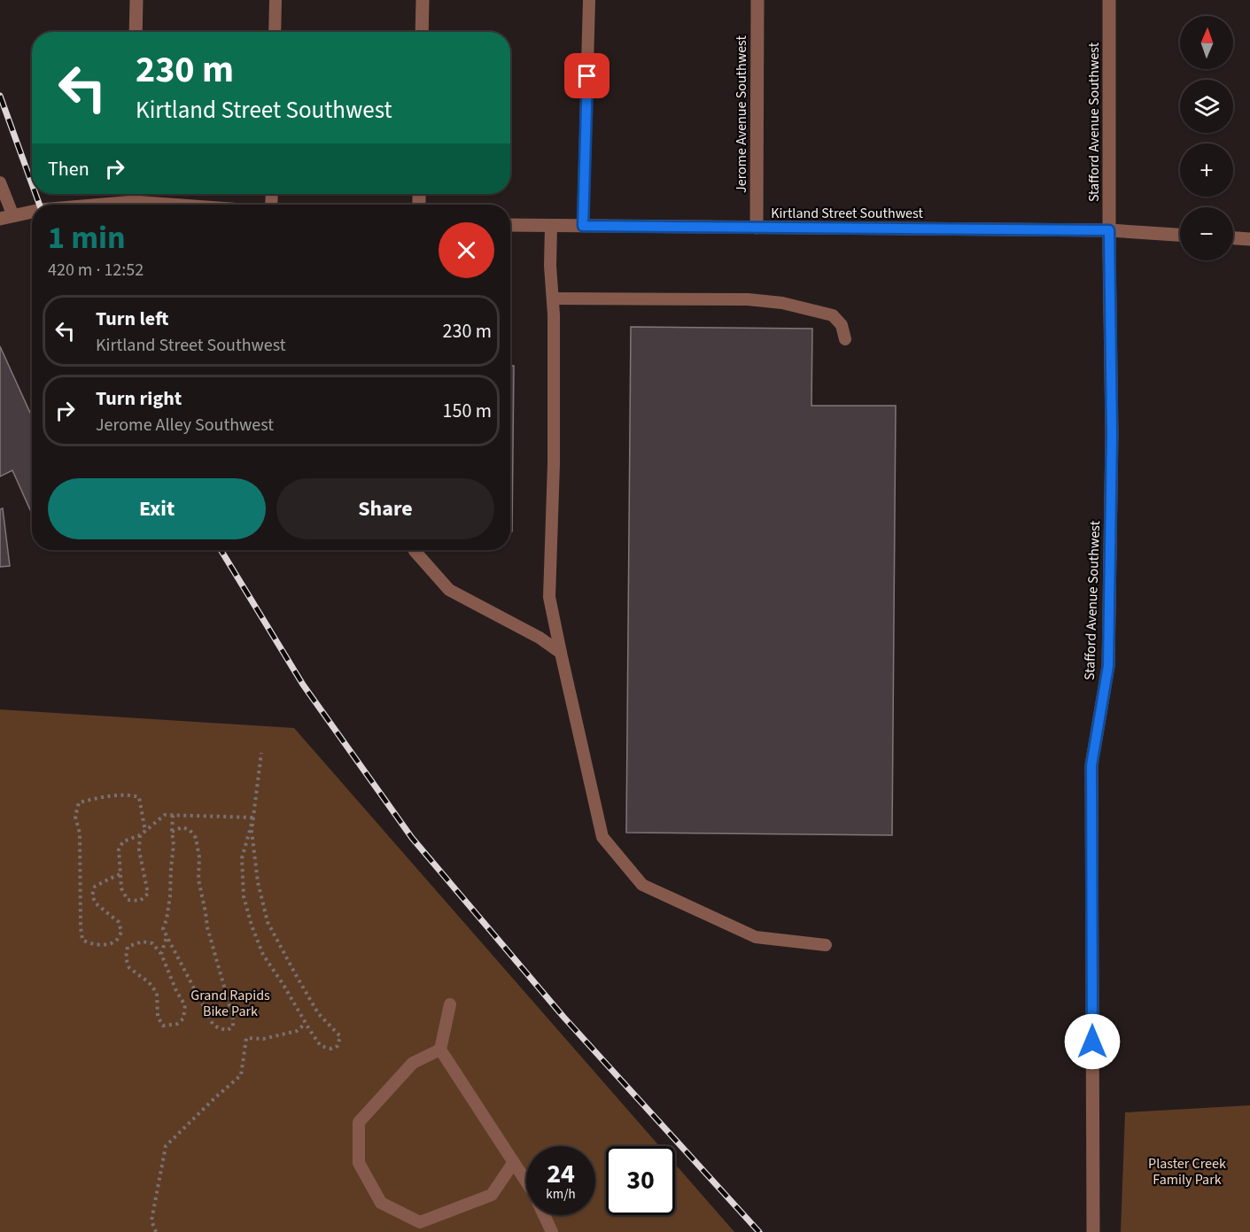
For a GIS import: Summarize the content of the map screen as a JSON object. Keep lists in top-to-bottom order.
{
  "streets": {
    "street": ["Jerome Avenue Southwest", "Stafford Avenue Southwest", "Kirtland Street Southwest"]
  },
  "crossings": [
    ["Jerome Avenue Southwest", "Kirtland Street Southwest"],
    ["Stafford Avenue Southwest", "Kirtland Street Southwest"]
  ],
  "parks": ["Grand Rapids Bike Park", "Plaster Creek Family Park"],
  "north": "top",
  "page": {
    "map_buttons": ["+", "−"],
    "turn": ["230 m", "Kirtland Street Southwest"],
    "then": "Then",
    "heading": ["1 min", "420 m · 12:52"],
    "list": [
      {
        "name": "Turn left",
        "note": "Kirtland Street Southwest",
        "value": "230 m"
      },
      {
        "name": "Turn right",
        "note": "Jerome Alley Southwest",
        "value": "150 m"
      }
    ],
    "buttons": ["Exit", "Share"],
    "speed": "24 km/h",
    "limit": "30"
  }
}
